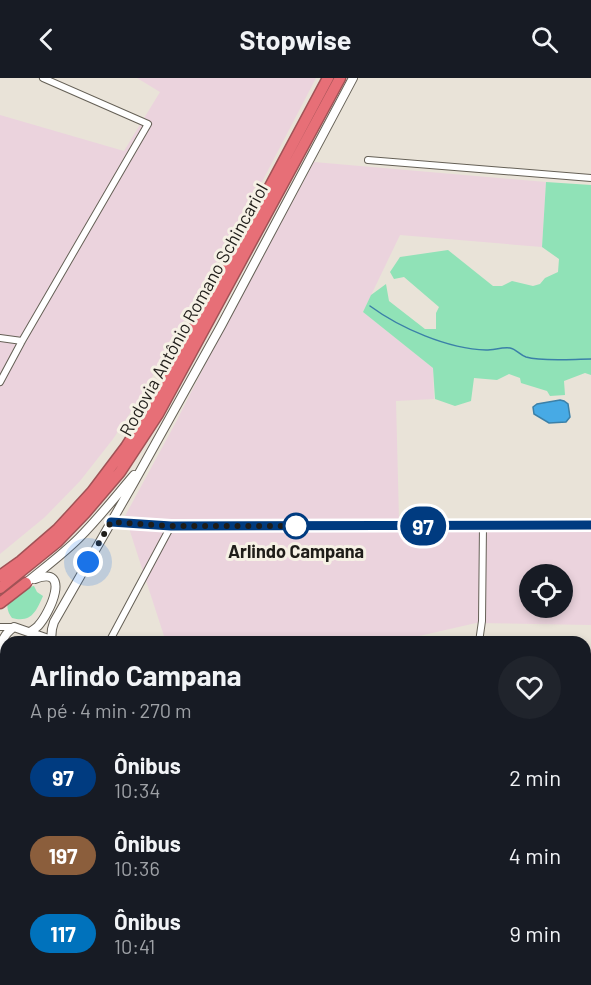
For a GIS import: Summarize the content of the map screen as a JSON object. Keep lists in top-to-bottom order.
{
  "streets": {
    "highway": ["Rodovia Antônio Romano Schincariol"]
  },
  "places": ["Arlindo Campana"],
  "lines": ["bus line 97"],
  "page": {
    "header": "Stopwise",
    "on_map": "97",
    "heading": ["Arlindo Campana", "A pé · 4 min · 270 m"],
    "list": [
      {
        "mark": "97",
        "name": "Ônibus",
        "note": "10:34",
        "value": "2 min"
      },
      {
        "mark": "197",
        "name": "Ônibus",
        "note": "10:36",
        "value": "4 min"
      },
      {
        "mark": "117",
        "name": "Ônibus",
        "note": "10:41",
        "value": "9 min"
      }
    ]
  }
}
